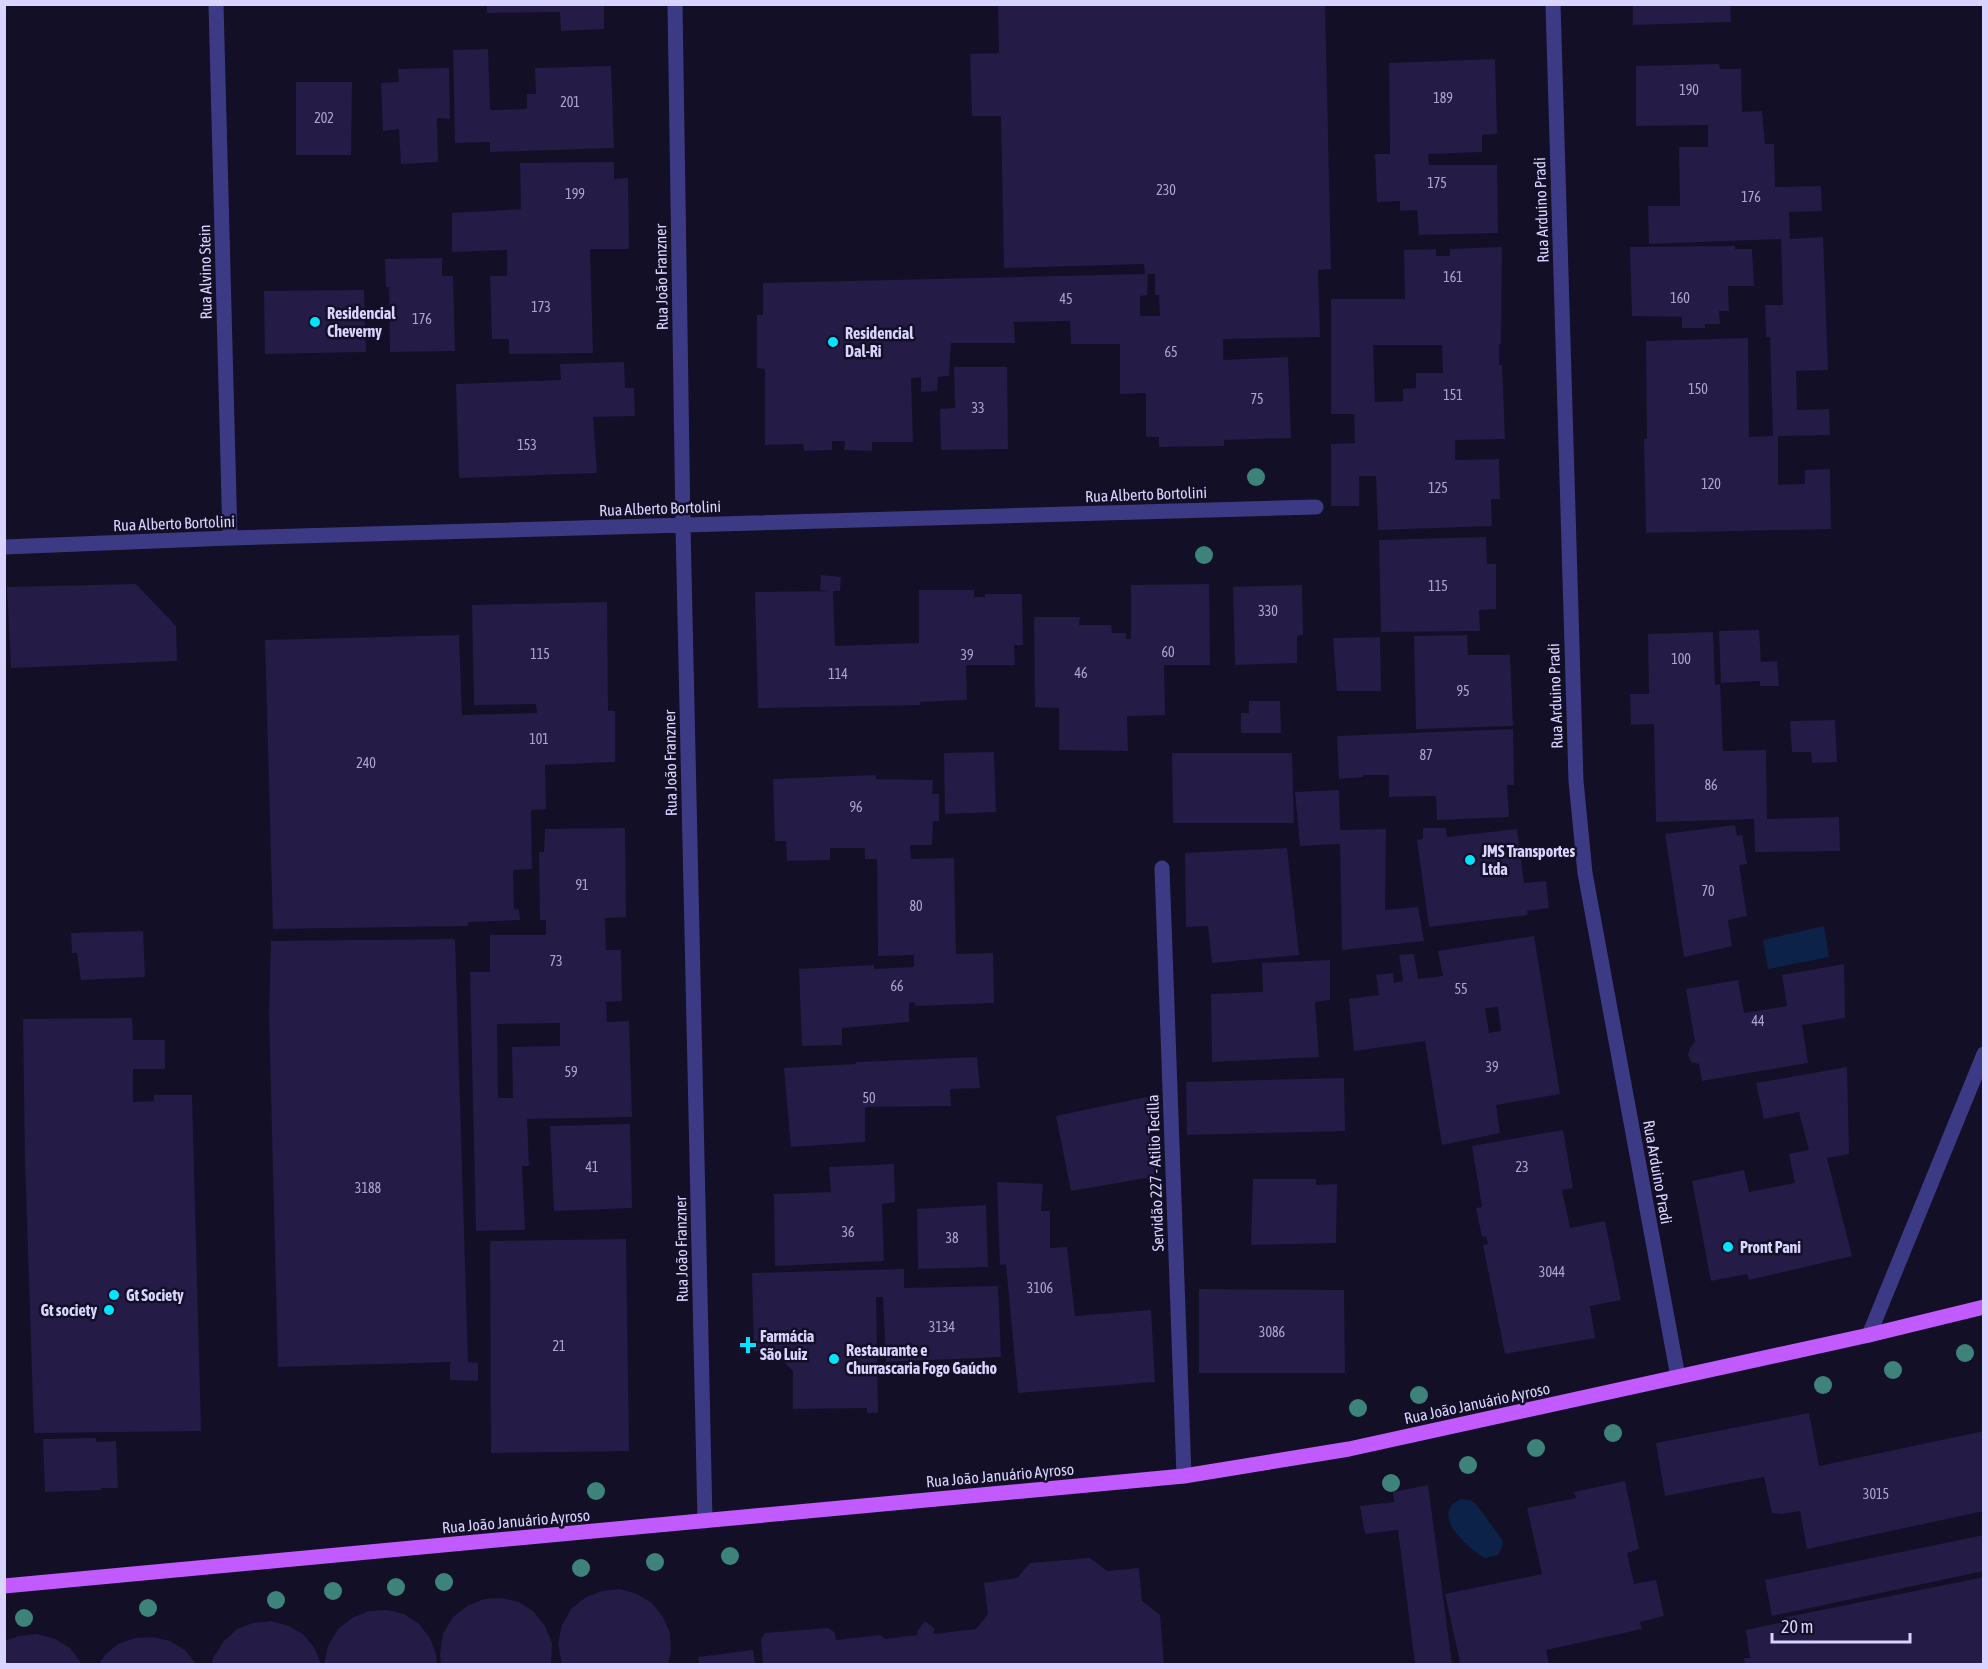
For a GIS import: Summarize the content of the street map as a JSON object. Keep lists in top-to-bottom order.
{
  "streets": {
    "main road": ["Rua João Januário Ayroso"],
    "street": [
      "Rua Arduino Pradi",
      "Rua Alvino Stein",
      "Rua João Franzner",
      "Rua Alberto Bortolini",
      "Servidão 227 - Atilio Tecilla"
    ]
  },
  "crossings": [
    ["Rua Arduino Pradi", "Rua João Januário Ayroso"],
    ["Rua Alvino Stein", "Rua Alberto Bortolini"],
    ["Rua João Franzner", "Rua Alberto Bortolini"],
    ["Rua João Franzner", "Rua João Januário Ayroso"],
    ["Servidão 227 - Atilio Tecilla", "Rua João Januário Ayroso"]
  ],
  "places": {
    "other": [
      "Residencial Cheverny",
      "Residencial Dal-Ri",
      "JMS Transportes Ltda",
      "Pront Pani",
      "Gt Society",
      "Gt society",
      "Restaurante e Churrascaria Fogo Gaúcho"
    ],
    "health": ["Farmácia São Luiz"]
  },
  "house_numbers": [
    "190",
    "189",
    "201",
    "202",
    "175",
    "230",
    "199",
    "176",
    "161",
    "160",
    "45",
    "173",
    "176",
    "65",
    "150",
    "151",
    "75",
    "33",
    "153",
    "120",
    "125",
    "115",
    "330",
    "60",
    "115",
    "39",
    "100",
    "46",
    "114",
    "95",
    "101",
    "87",
    "240",
    "86",
    "96",
    "91",
    "70",
    "80",
    "73",
    "66",
    "55",
    "44",
    "39",
    "59",
    "50",
    "41",
    "23",
    "3188",
    "36",
    "38",
    "3044",
    "3106",
    "3134",
    "3086",
    "21",
    "3015"
  ],
  "scale_bar": "20 m"
}
